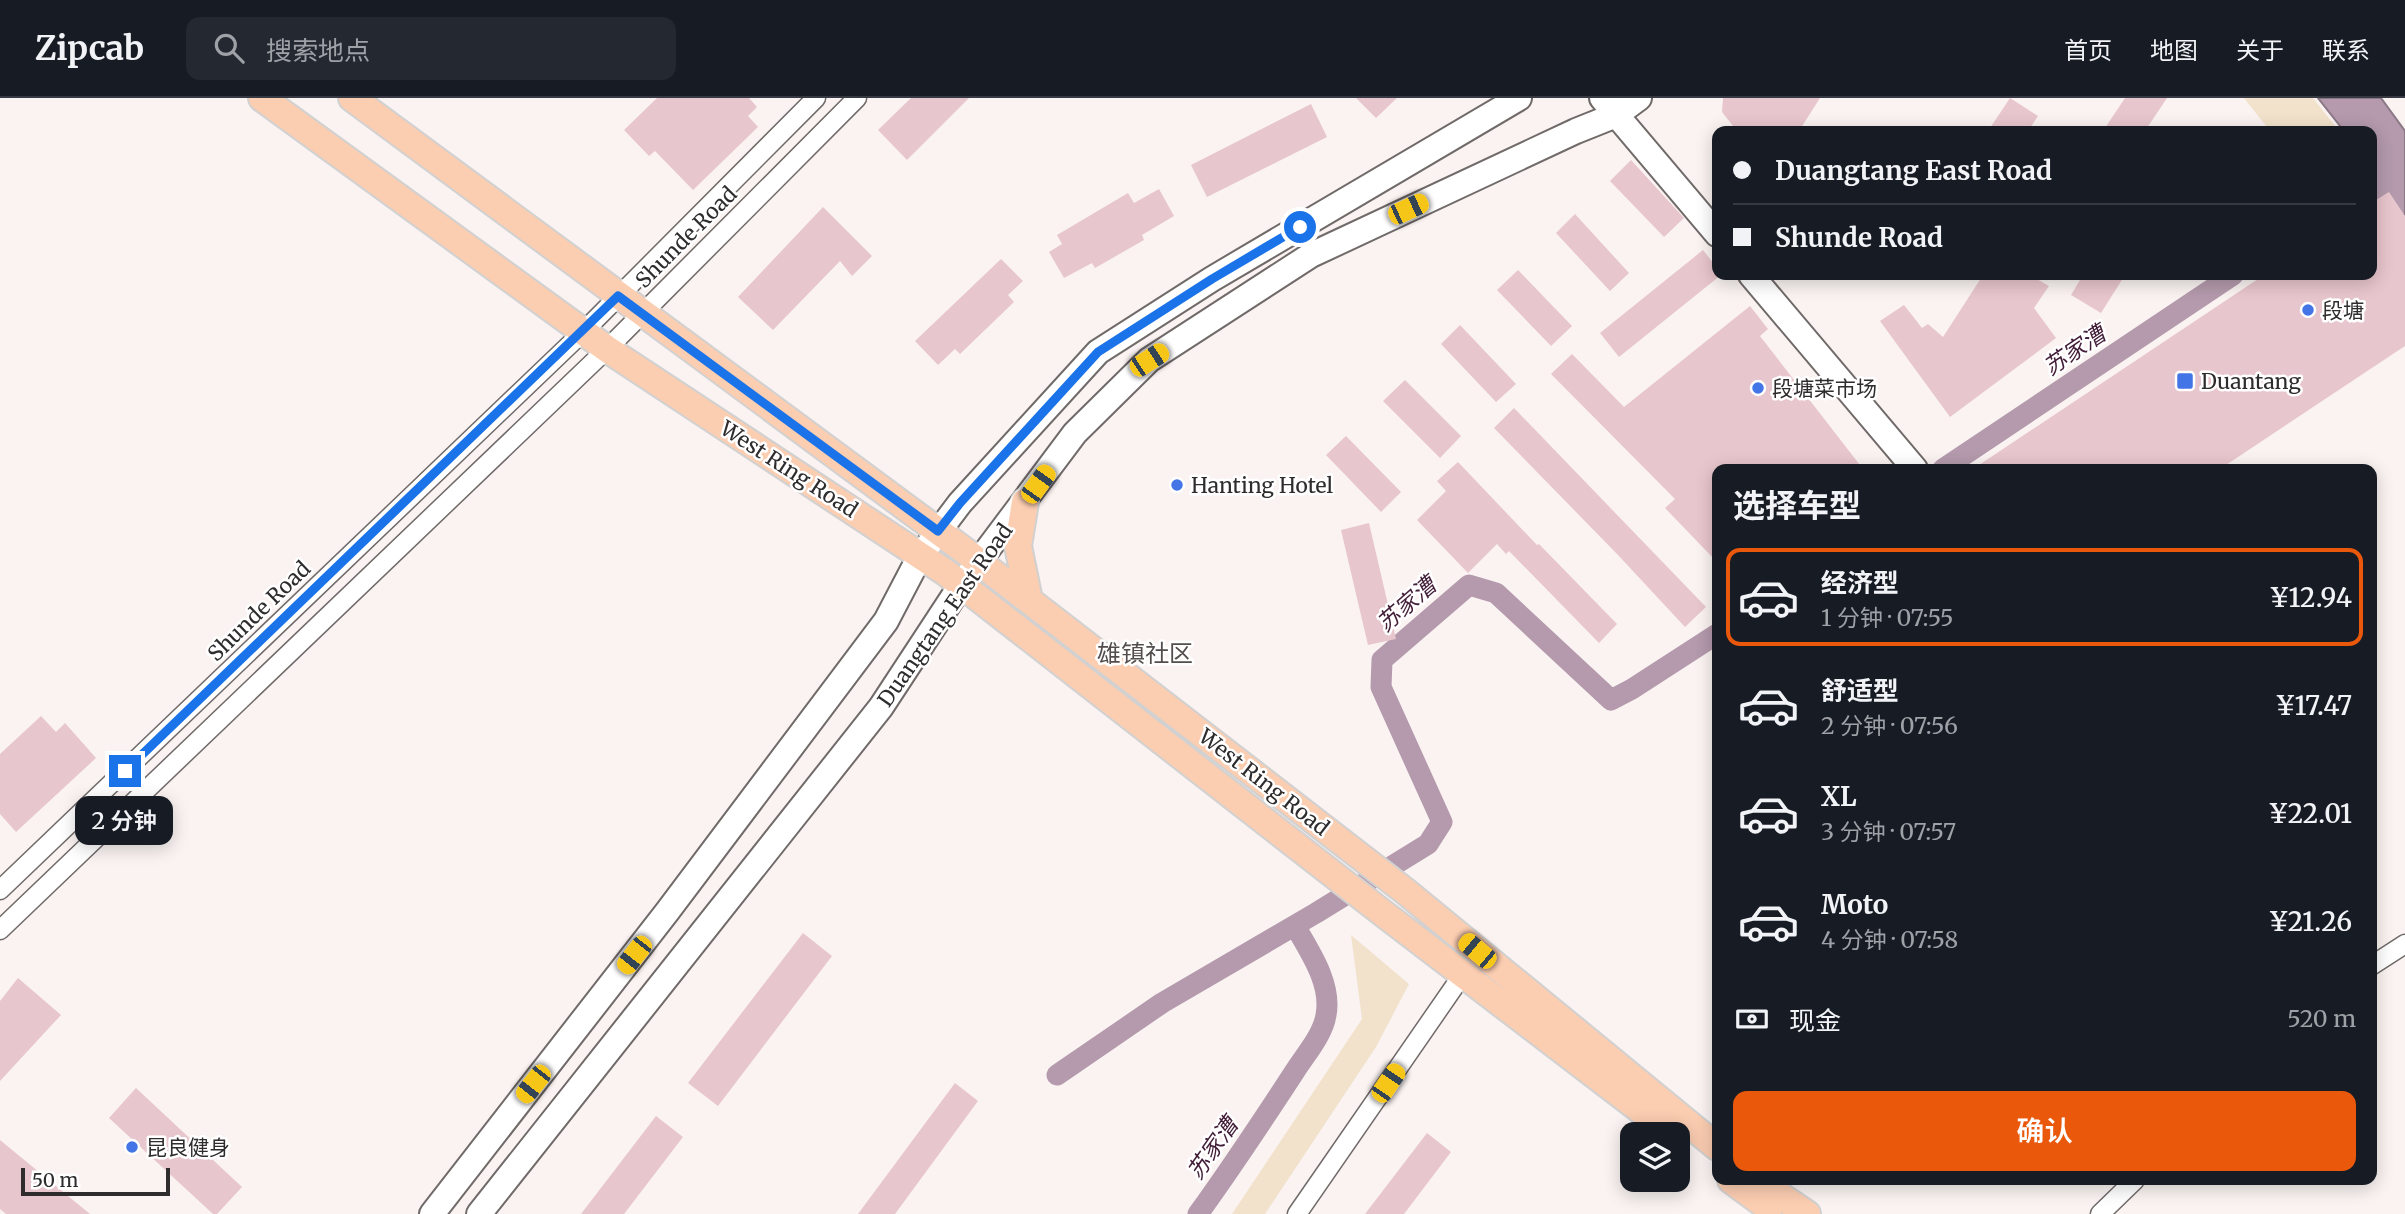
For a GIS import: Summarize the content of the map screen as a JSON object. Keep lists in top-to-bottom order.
{
  "streets": {
    "main road": ["West Ring Road", "Duangtang East Road"],
    "street": ["Shunde Road"]
  },
  "crossings": [
    ["Shunde Road", "West Ring Road"],
    ["West Ring Road", "Duangtang East Road"]
  ],
  "districts": ["雄镇社区"],
  "water": ["苏家漕"],
  "places": {
    "other": [
      "段塘",
      "段塘菜市场",
      "Hanting Hotel",
      "昆良健身"
    ],
    "transit": ["Duantang"]
  },
  "scale_bar": "50 m",
  "page": {
    "header": "Zipcab",
    "search": "搜索地点",
    "nav": [
      "首页",
      "地图",
      "关于",
      "联系"
    ],
    "banner": ["Duangtang East Road", "Shunde Road"],
    "heading": "选择车型",
    "list": [
      {
        "name": "经济型",
        "note": "1 分钟 · 07:55",
        "value": "¥12.94"
      },
      {
        "name": "舒适型",
        "note": "2 分钟 · 07:56",
        "value": "¥17.47"
      },
      {
        "name": "XL",
        "note": "3 分钟 · 07:57",
        "value": "¥22.01"
      },
      {
        "name": "Moto",
        "note": "4 分钟 · 07:58",
        "value": "¥21.26"
      }
    ],
    "bubble": "2 分钟",
    "pay": ["现金", "520 m"],
    "buttons": "确认",
    "scale": "50 m"
  }
}
